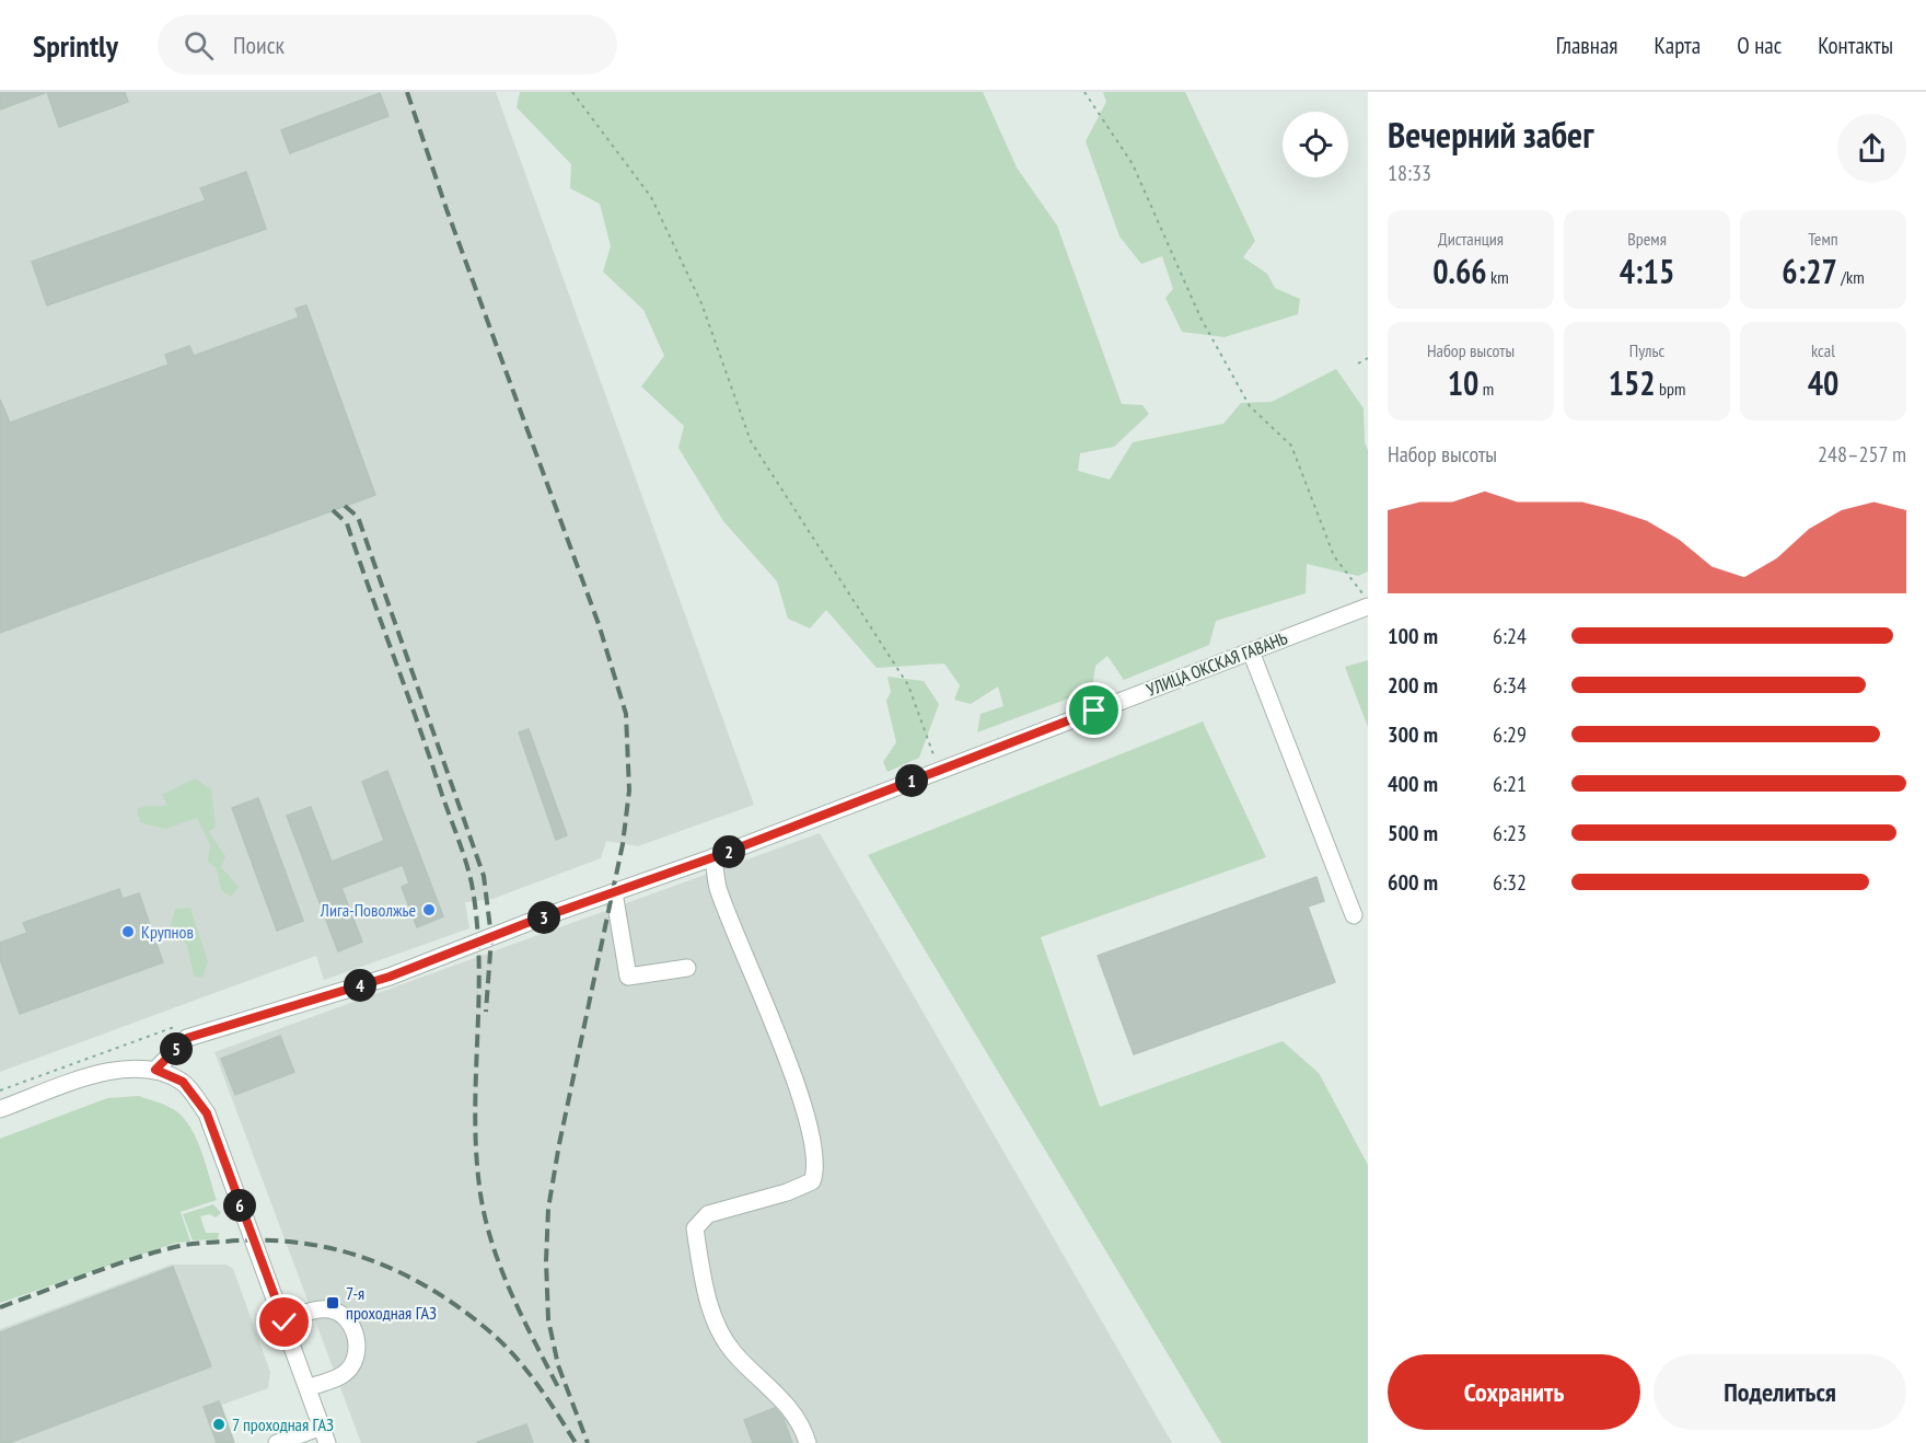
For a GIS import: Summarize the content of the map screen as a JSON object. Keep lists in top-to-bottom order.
{
  "streets": {
    "street": ["УЛИЦА ОКСКАЯ ГАВАНЬ"]
  },
  "places": {
    "other": ["Лига-Поволжье", "Крупнов", "7 проходная ГАЗ"],
    "transit": ["7-я проходная ГАЗ"]
  },
  "page": {
    "header": "Sprintly",
    "search": "Поиск",
    "nav": [
      "Главная",
      "Карта",
      "О нас",
      "Контакты"
    ],
    "heading": ["Вечерний забег", "18:33"],
    "stats": [
      ["Дистанция", "0.66 km"],
      ["Время", "4:15"],
      ["Темп", "6:27 /km"],
      ["Набор высоты", "10 m"],
      ["Пульс", "152 bpm"],
      ["kcal", "40"]
    ],
    "chart": ["Набор высоты", "248–257 m"],
    "list": [
      {
        "name": "100 m",
        "note": "6:24"
      },
      {
        "name": "200 m",
        "note": "6:34"
      },
      {
        "name": "300 m",
        "note": "6:29"
      },
      {
        "name": "400 m",
        "note": "6:21"
      },
      {
        "name": "500 m",
        "note": "6:23"
      },
      {
        "name": "600 m",
        "note": "6:32"
      }
    ],
    "pins": [
      "1",
      "2",
      "3",
      "4",
      "5",
      "6"
    ],
    "buttons": ["Сохранить", "Поделиться"]
  }
}
